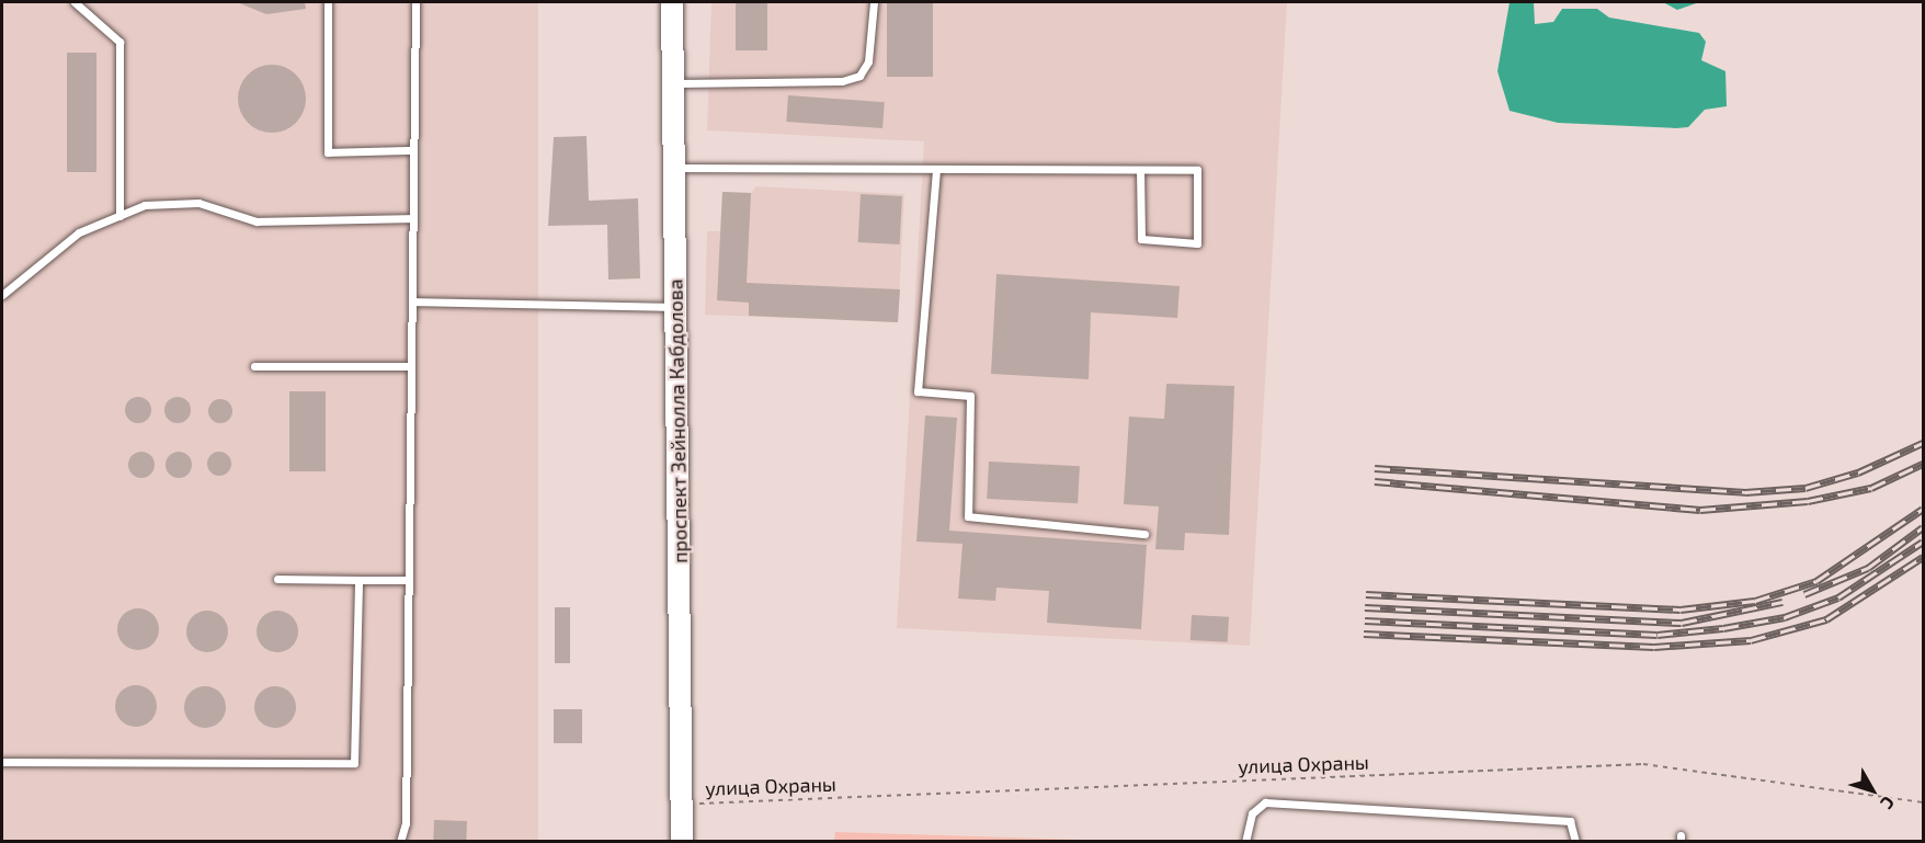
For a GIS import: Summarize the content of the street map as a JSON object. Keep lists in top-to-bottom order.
{
  "streets": {
    "main road": ["проспект Зейнолла Кабдолова"],
    "path": ["улица Охраны"]
  },
  "crossings": [
    ["проспект Зейнолла Кабдолова", "улица Охраны"]
  ],
  "north": "bottom right"
}
